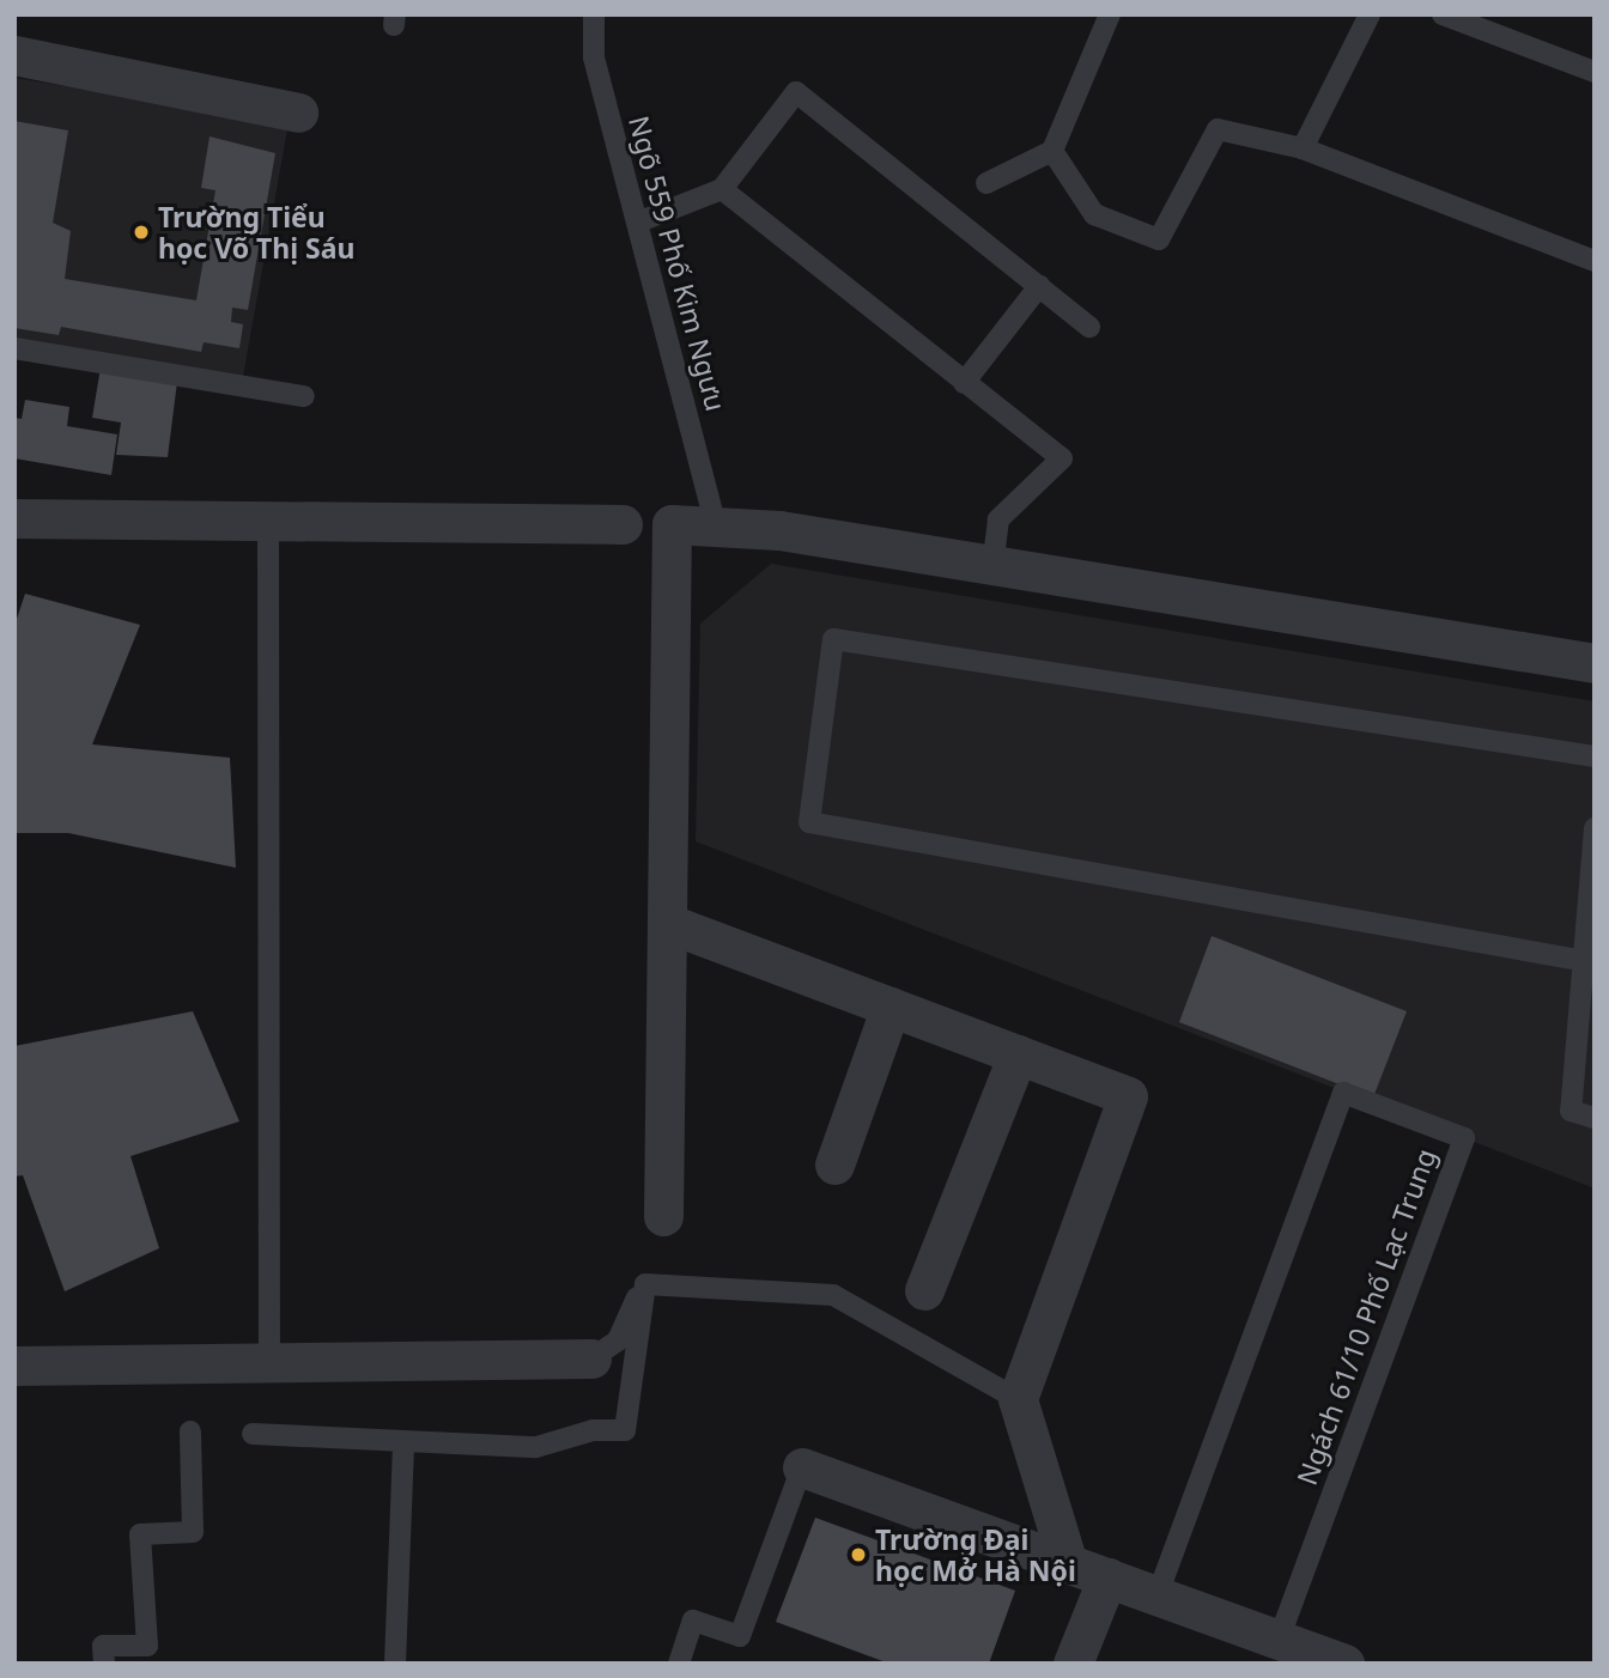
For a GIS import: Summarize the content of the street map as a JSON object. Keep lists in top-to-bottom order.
{
  "streets": {
    "lane": ["Ngõ 559 Phố Kim Ngưu", "Ngách 61/10 Phố Lạc Trung"]
  },
  "places": ["Trường Tiểu học Võ Thị Sáu", "Trường Đại học Mở Hà Nội"]
}
